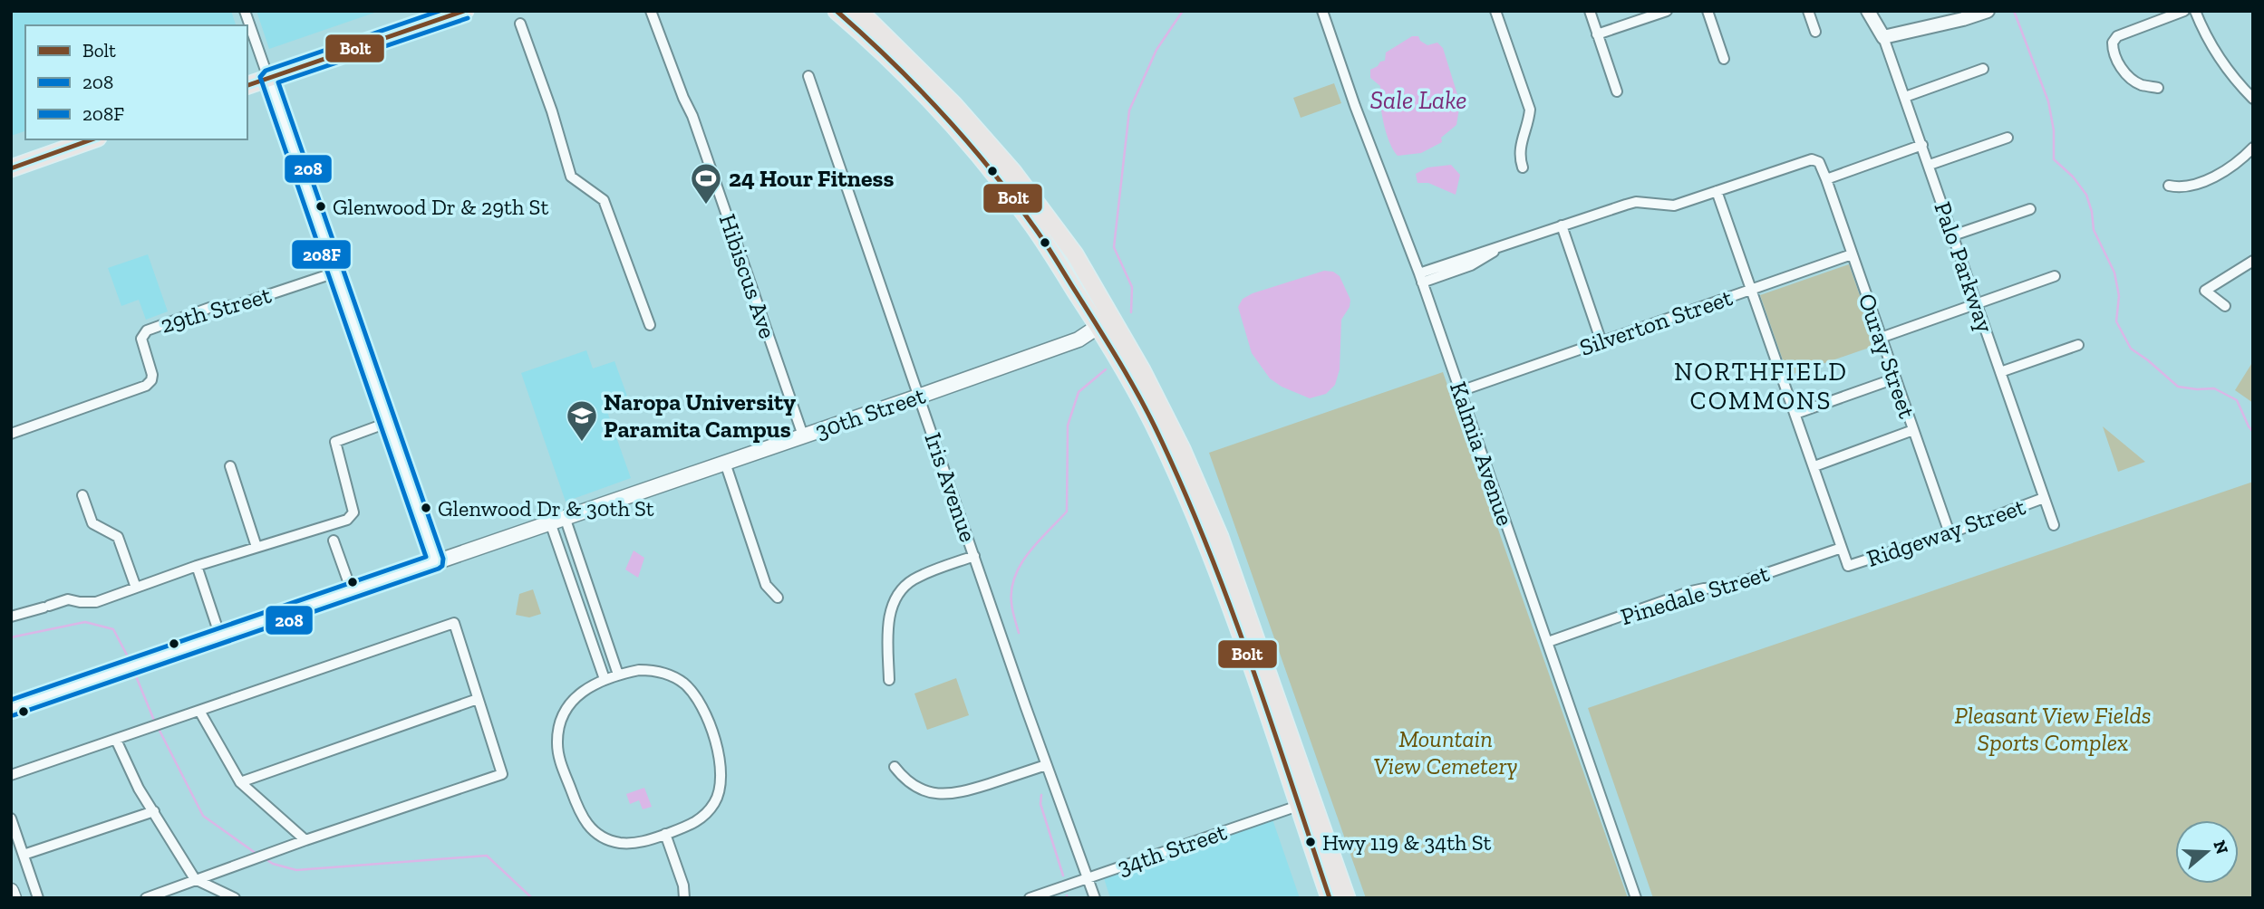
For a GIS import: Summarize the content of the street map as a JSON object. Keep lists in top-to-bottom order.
{
  "streets": {
    "main road": ["30th Street"],
    "street": [
      "Palo Parkway",
      "Hibiscus Ave",
      "29th Street",
      "Silverton Street",
      "Ouray Street",
      "Kalmia Avenue",
      "Iris Avenue",
      "Ridgeway Street",
      "Pinedale Street",
      "34th Street"
    ]
  },
  "crossings": [
    ["Palo Parkway", "Ridgeway Street"],
    ["Hibiscus Ave", "30th Street"],
    ["Silverton Street", "Ouray Street"],
    ["Silverton Street", "Kalmia Avenue"],
    ["Ouray Street", "Ridgeway Street"],
    ["30th Street", "Iris Avenue"],
    ["Kalmia Avenue", "Pinedale Street"],
    ["Iris Avenue", "34th Street"],
    ["Ridgeway Street", "Pinedale Street"]
  ],
  "districts": ["NORTHFIELD COMMONS"],
  "water": ["Sale Lake"],
  "parks": ["Pleasant View Fields Sports Complex", "Mountain View Cemetery"],
  "places": {
    "sports": ["24 Hour Fitness"],
    "other": ["Glenwood Dr & 29th St", "Glenwood Dr & 30th St", "Hwy 119 & 34th St"],
    "school or university": ["Naropa University Paramita Campus"]
  },
  "lines": ["transit line Bolt", "transit line 208F", "transit line 208"],
  "legend": ["Bolt", "208", "208F"],
  "north": "right"
}
